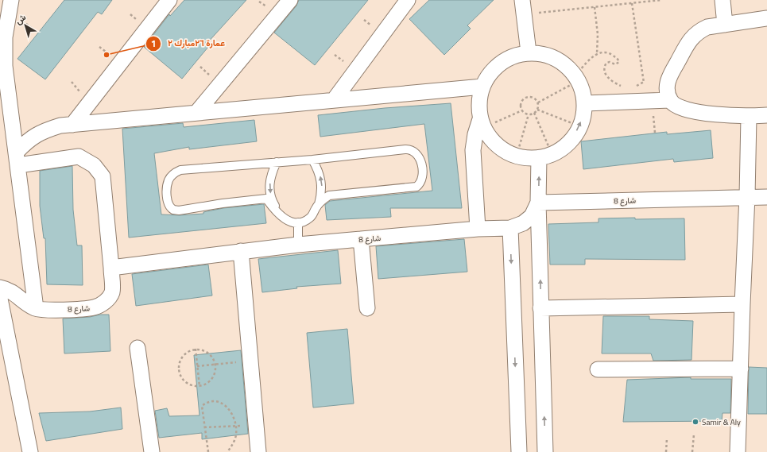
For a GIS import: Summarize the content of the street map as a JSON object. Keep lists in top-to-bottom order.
{
  "streets": {
    "street": ["شارع 8"]
  },
  "places": ["عمارة ٢٦مبارك ٢", "Samir & Aly"],
  "north": "top left"
}
